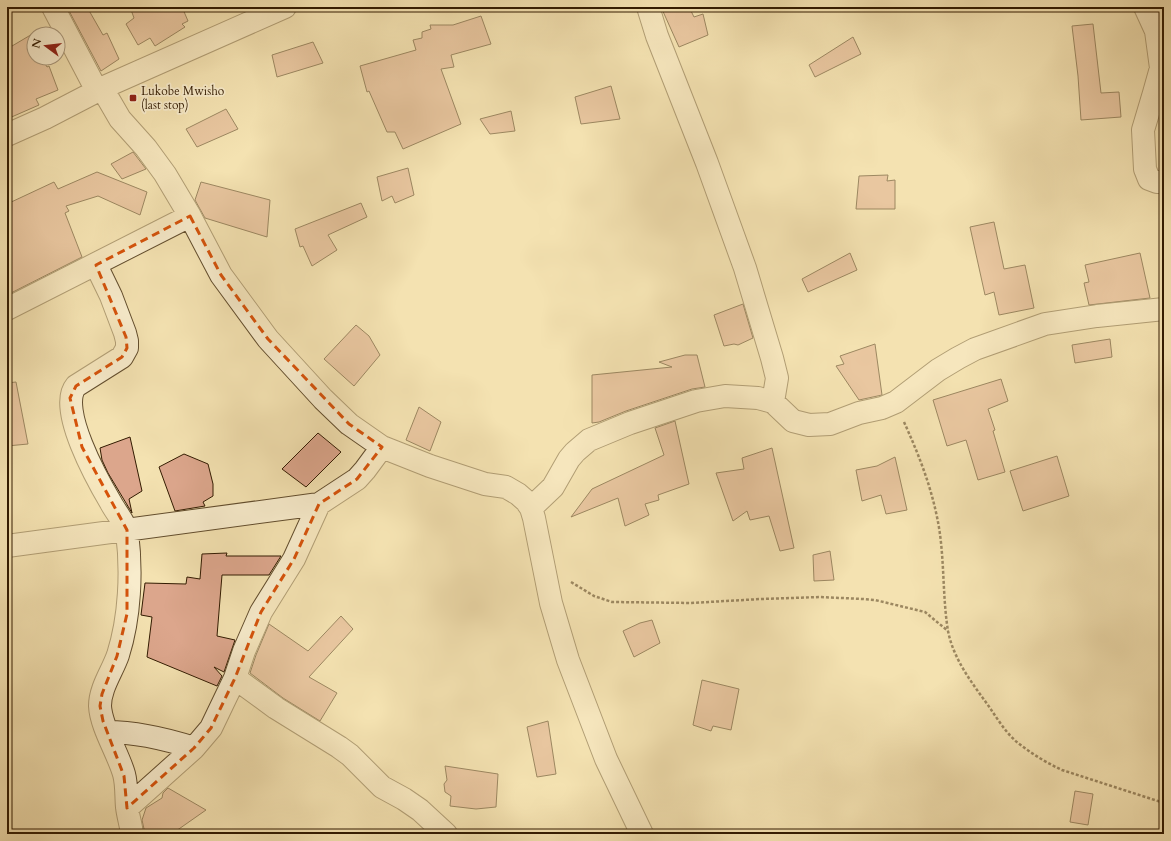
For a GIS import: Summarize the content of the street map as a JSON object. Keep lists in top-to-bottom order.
{
  "places": {
    "transit": ["Lukobe Mwisho (last stop)"]
  },
  "north": "left"
}
